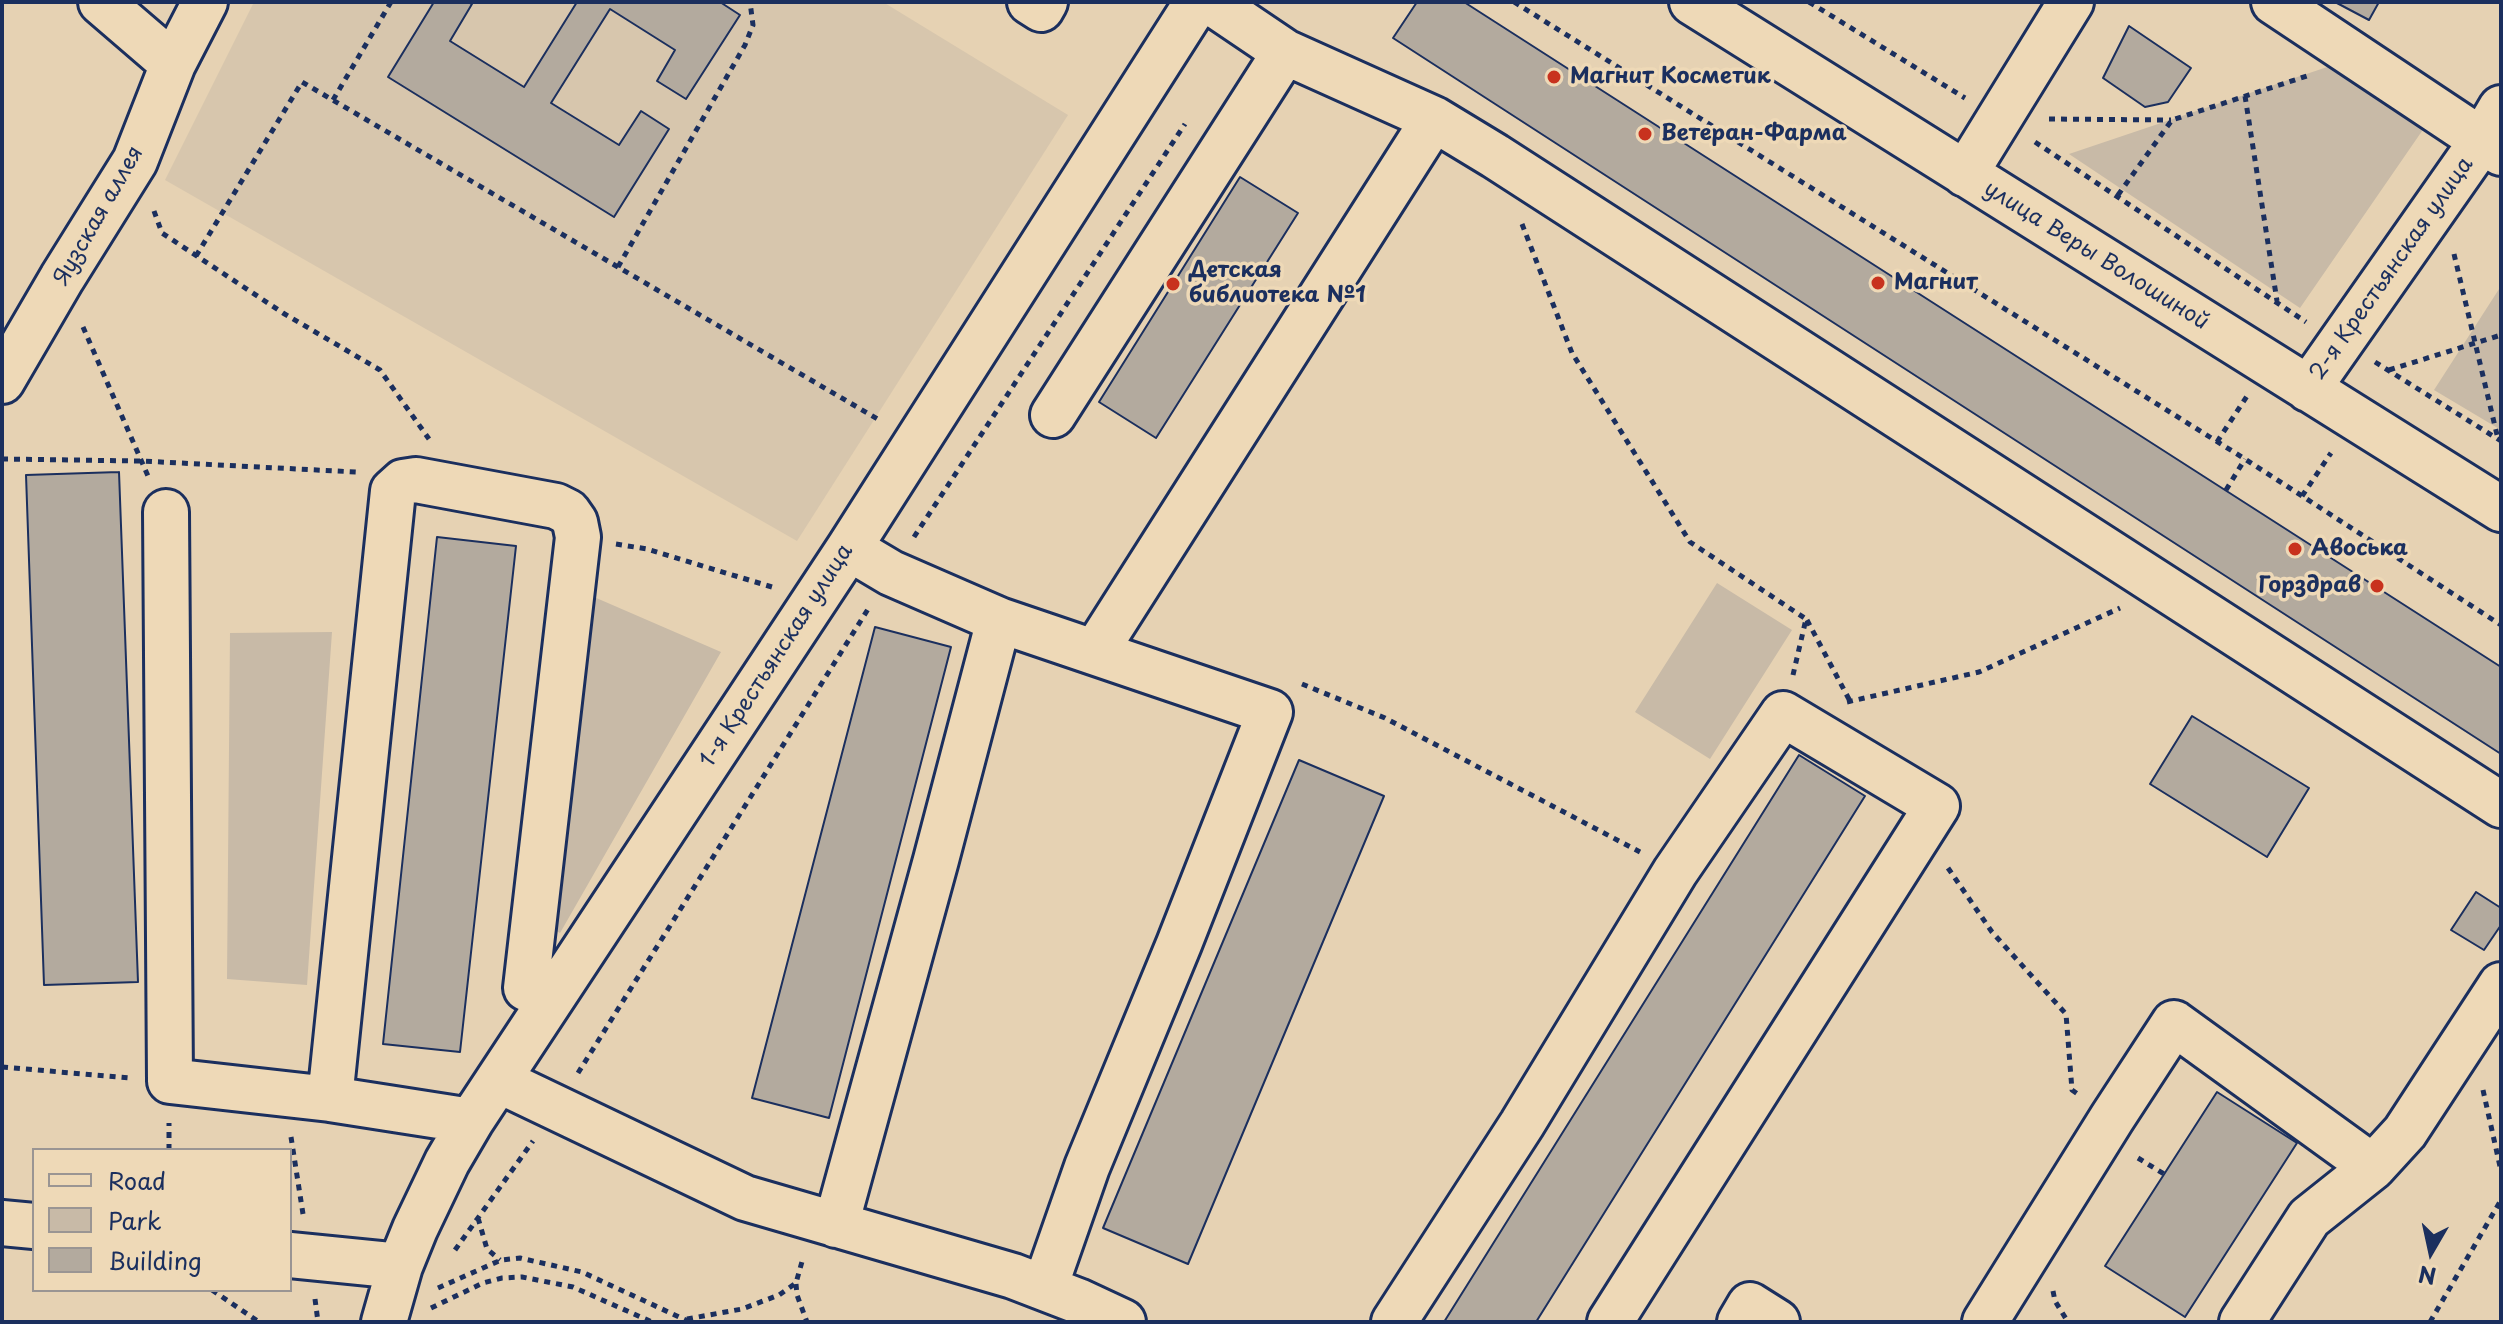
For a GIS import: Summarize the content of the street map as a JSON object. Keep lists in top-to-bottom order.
{
  "streets": {
    "street": [
      "Яузская аллея",
      "улица Веры Волошиной",
      "2-я Крестьянская улица",
      "1-я Крестьянская улица"
    ]
  },
  "crossings": [
    ["улица Веры Волошиной", "2-я Крестьянская улица"]
  ],
  "places": [
    "Магнит Косметик",
    "Ветеран-Фарма",
    "Магнит",
    "Детская библиотека №1",
    "Авоська",
    "Горздрав"
  ],
  "legend": ["Road", "Park", "Building"],
  "north": "bottom"
}
